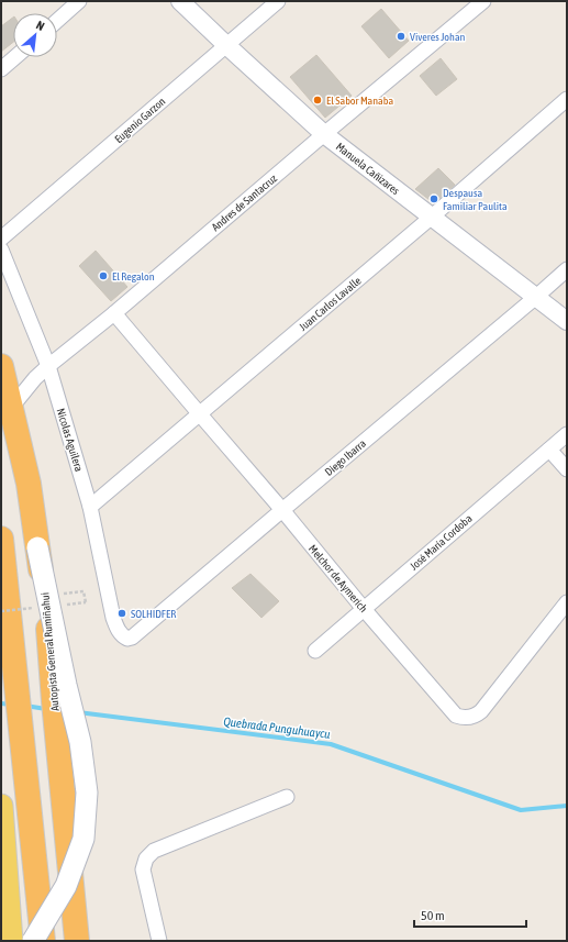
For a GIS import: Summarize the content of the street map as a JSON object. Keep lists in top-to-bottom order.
{
  "streets": {
    "highway": ["Autopista General Rumiñahui"],
    "street": [
      "Eugenio Garzon",
      "Manuela Cañizares",
      "Andres de Santacruz",
      "Juan Carlos Lavalle",
      "Nicolas Aguilera",
      "Diego Ibarra",
      "José Maria Cordoba",
      "Melchor de Aymerich"
    ]
  },
  "crossings": [
    ["Eugenio Garzon", "Manuela Cañizares"],
    ["Manuela Cañizares", "Andres de Santacruz"],
    ["Manuela Cañizares", "Juan Carlos Lavalle"],
    ["Manuela Cañizares", "Diego Ibarra"],
    ["Andres de Santacruz", "Nicolas Aguilera"],
    ["Andres de Santacruz", "Melchor de Aymerich"],
    ["Andres de Santacruz", "Autopista General Rumiñahui"],
    ["Juan Carlos Lavalle", "Nicolas Aguilera"],
    ["Juan Carlos Lavalle", "Melchor de Aymerich"],
    ["Nicolas Aguilera", "Diego Ibarra"],
    ["Diego Ibarra", "Melchor de Aymerich"],
    ["José Maria Cordoba", "Melchor de Aymerich"]
  ],
  "water": ["Quebrada Punguhuaycu"],
  "places": [
    "Viveres Johan",
    "El Sabor Manaba",
    "Despausa Familiar Paulita",
    "El Regalon",
    "SOLHIDFER"
  ],
  "scale_bar": "50 m",
  "north": "top right"
}
